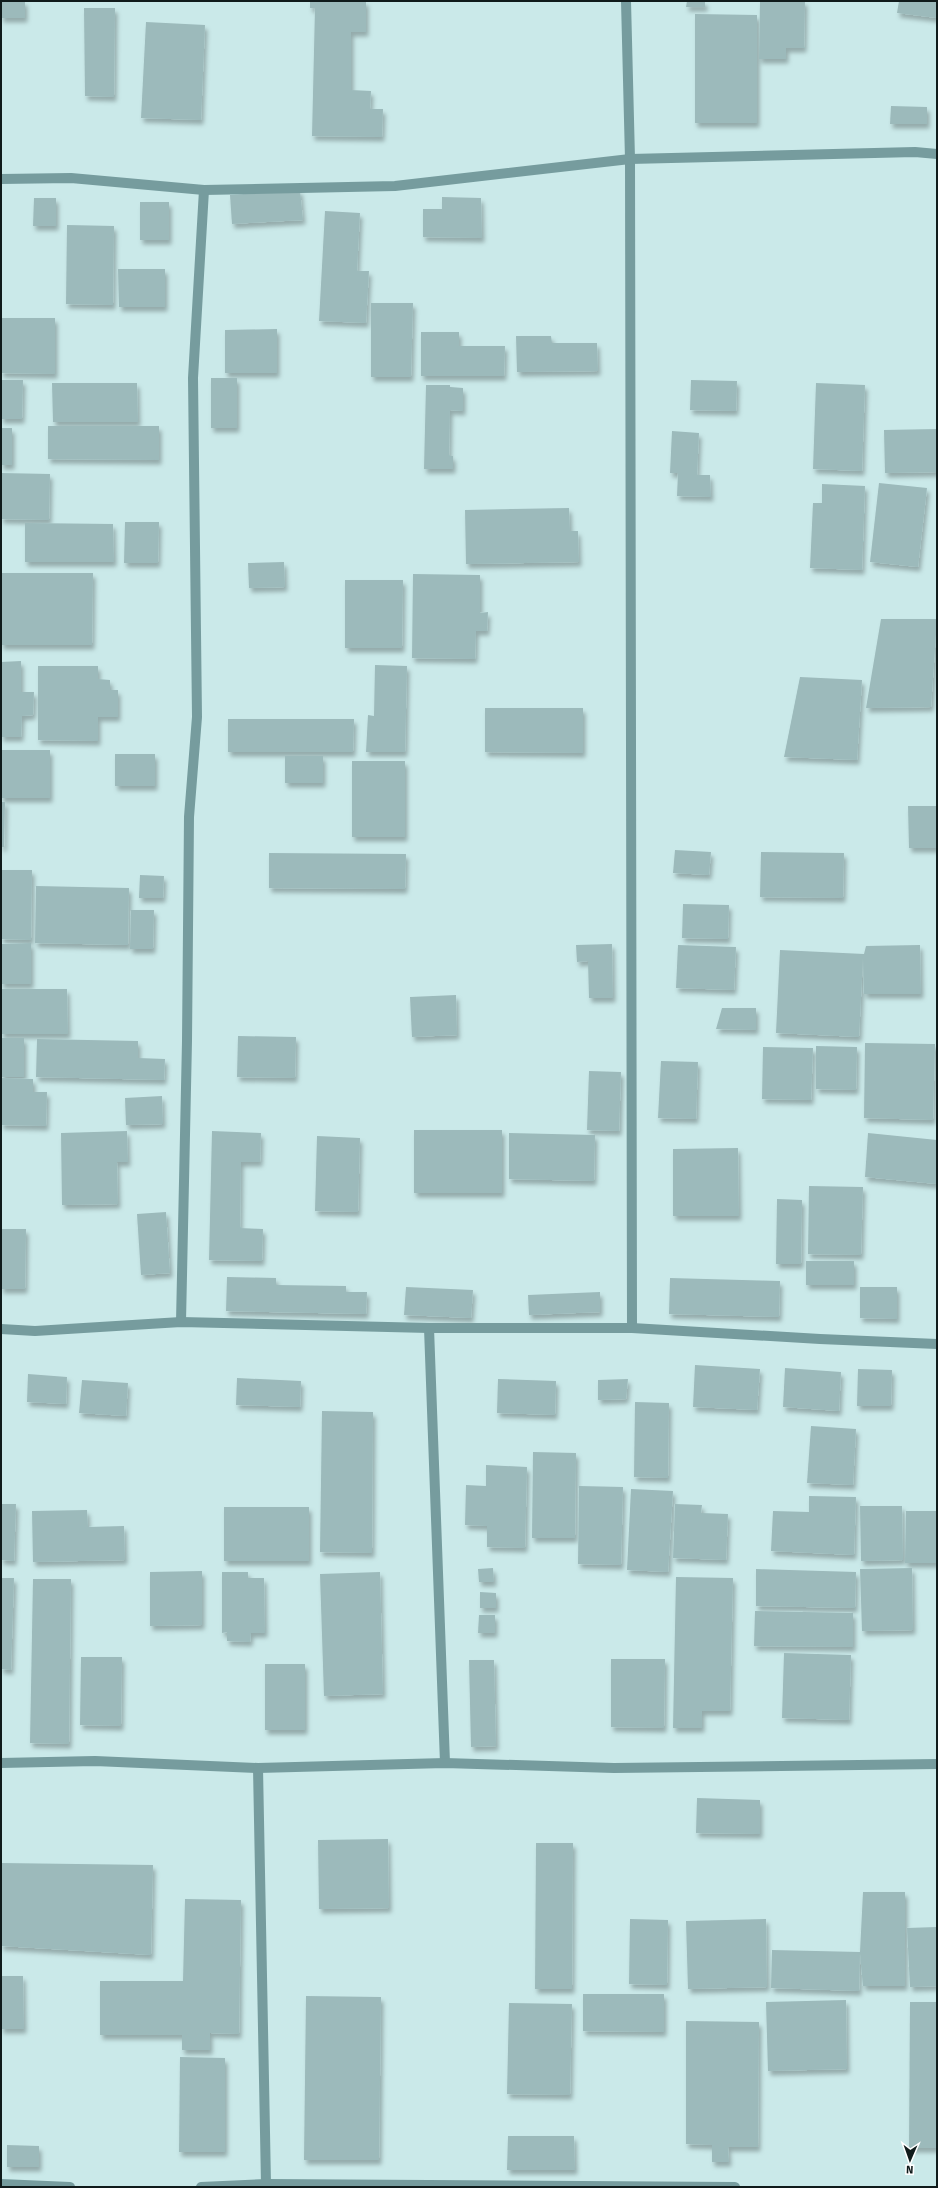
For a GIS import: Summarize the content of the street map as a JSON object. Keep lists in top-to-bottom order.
{
  "north": "bottom"
}
